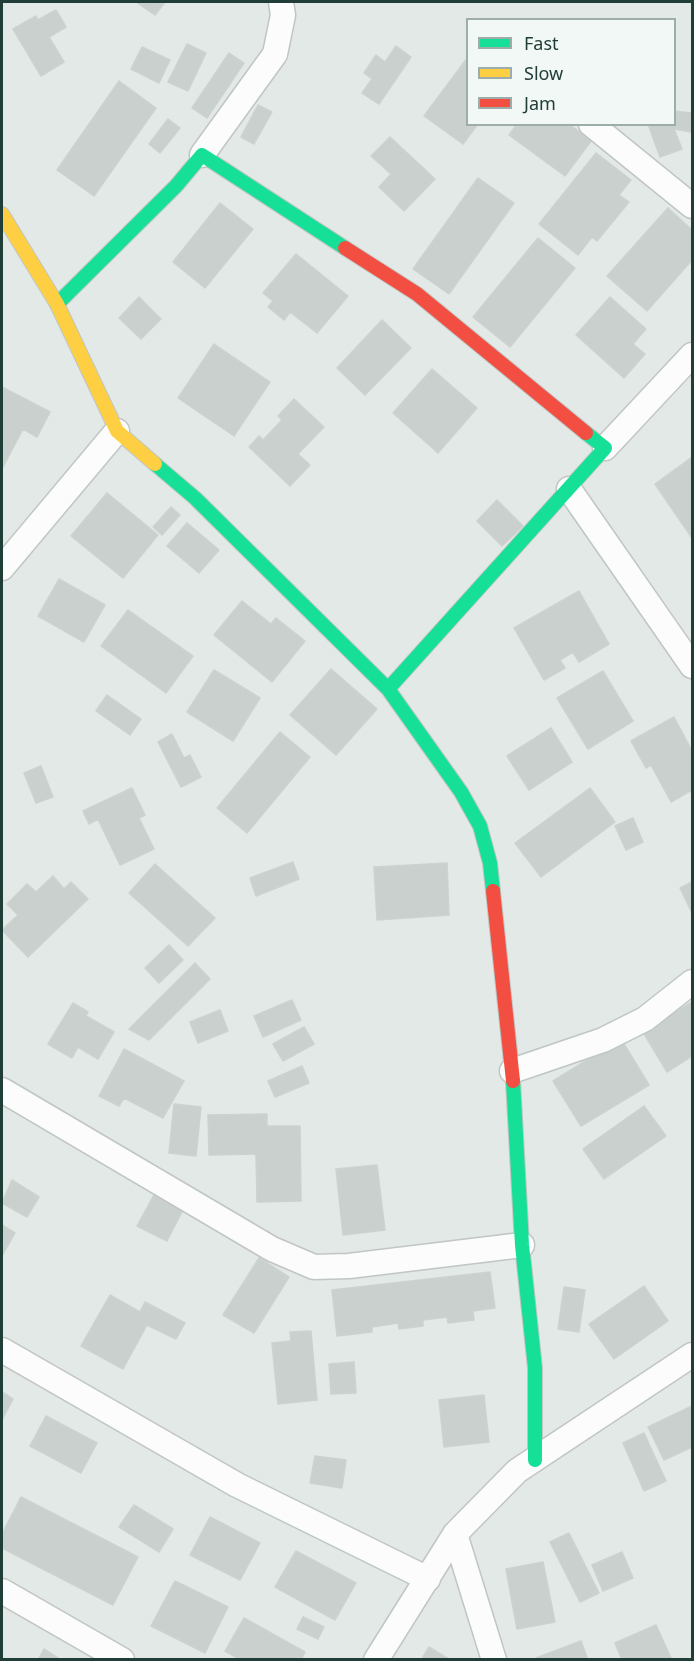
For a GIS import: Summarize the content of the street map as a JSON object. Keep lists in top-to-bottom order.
{
  "legend": ["Fast", "Slow", "Jam"]
}
